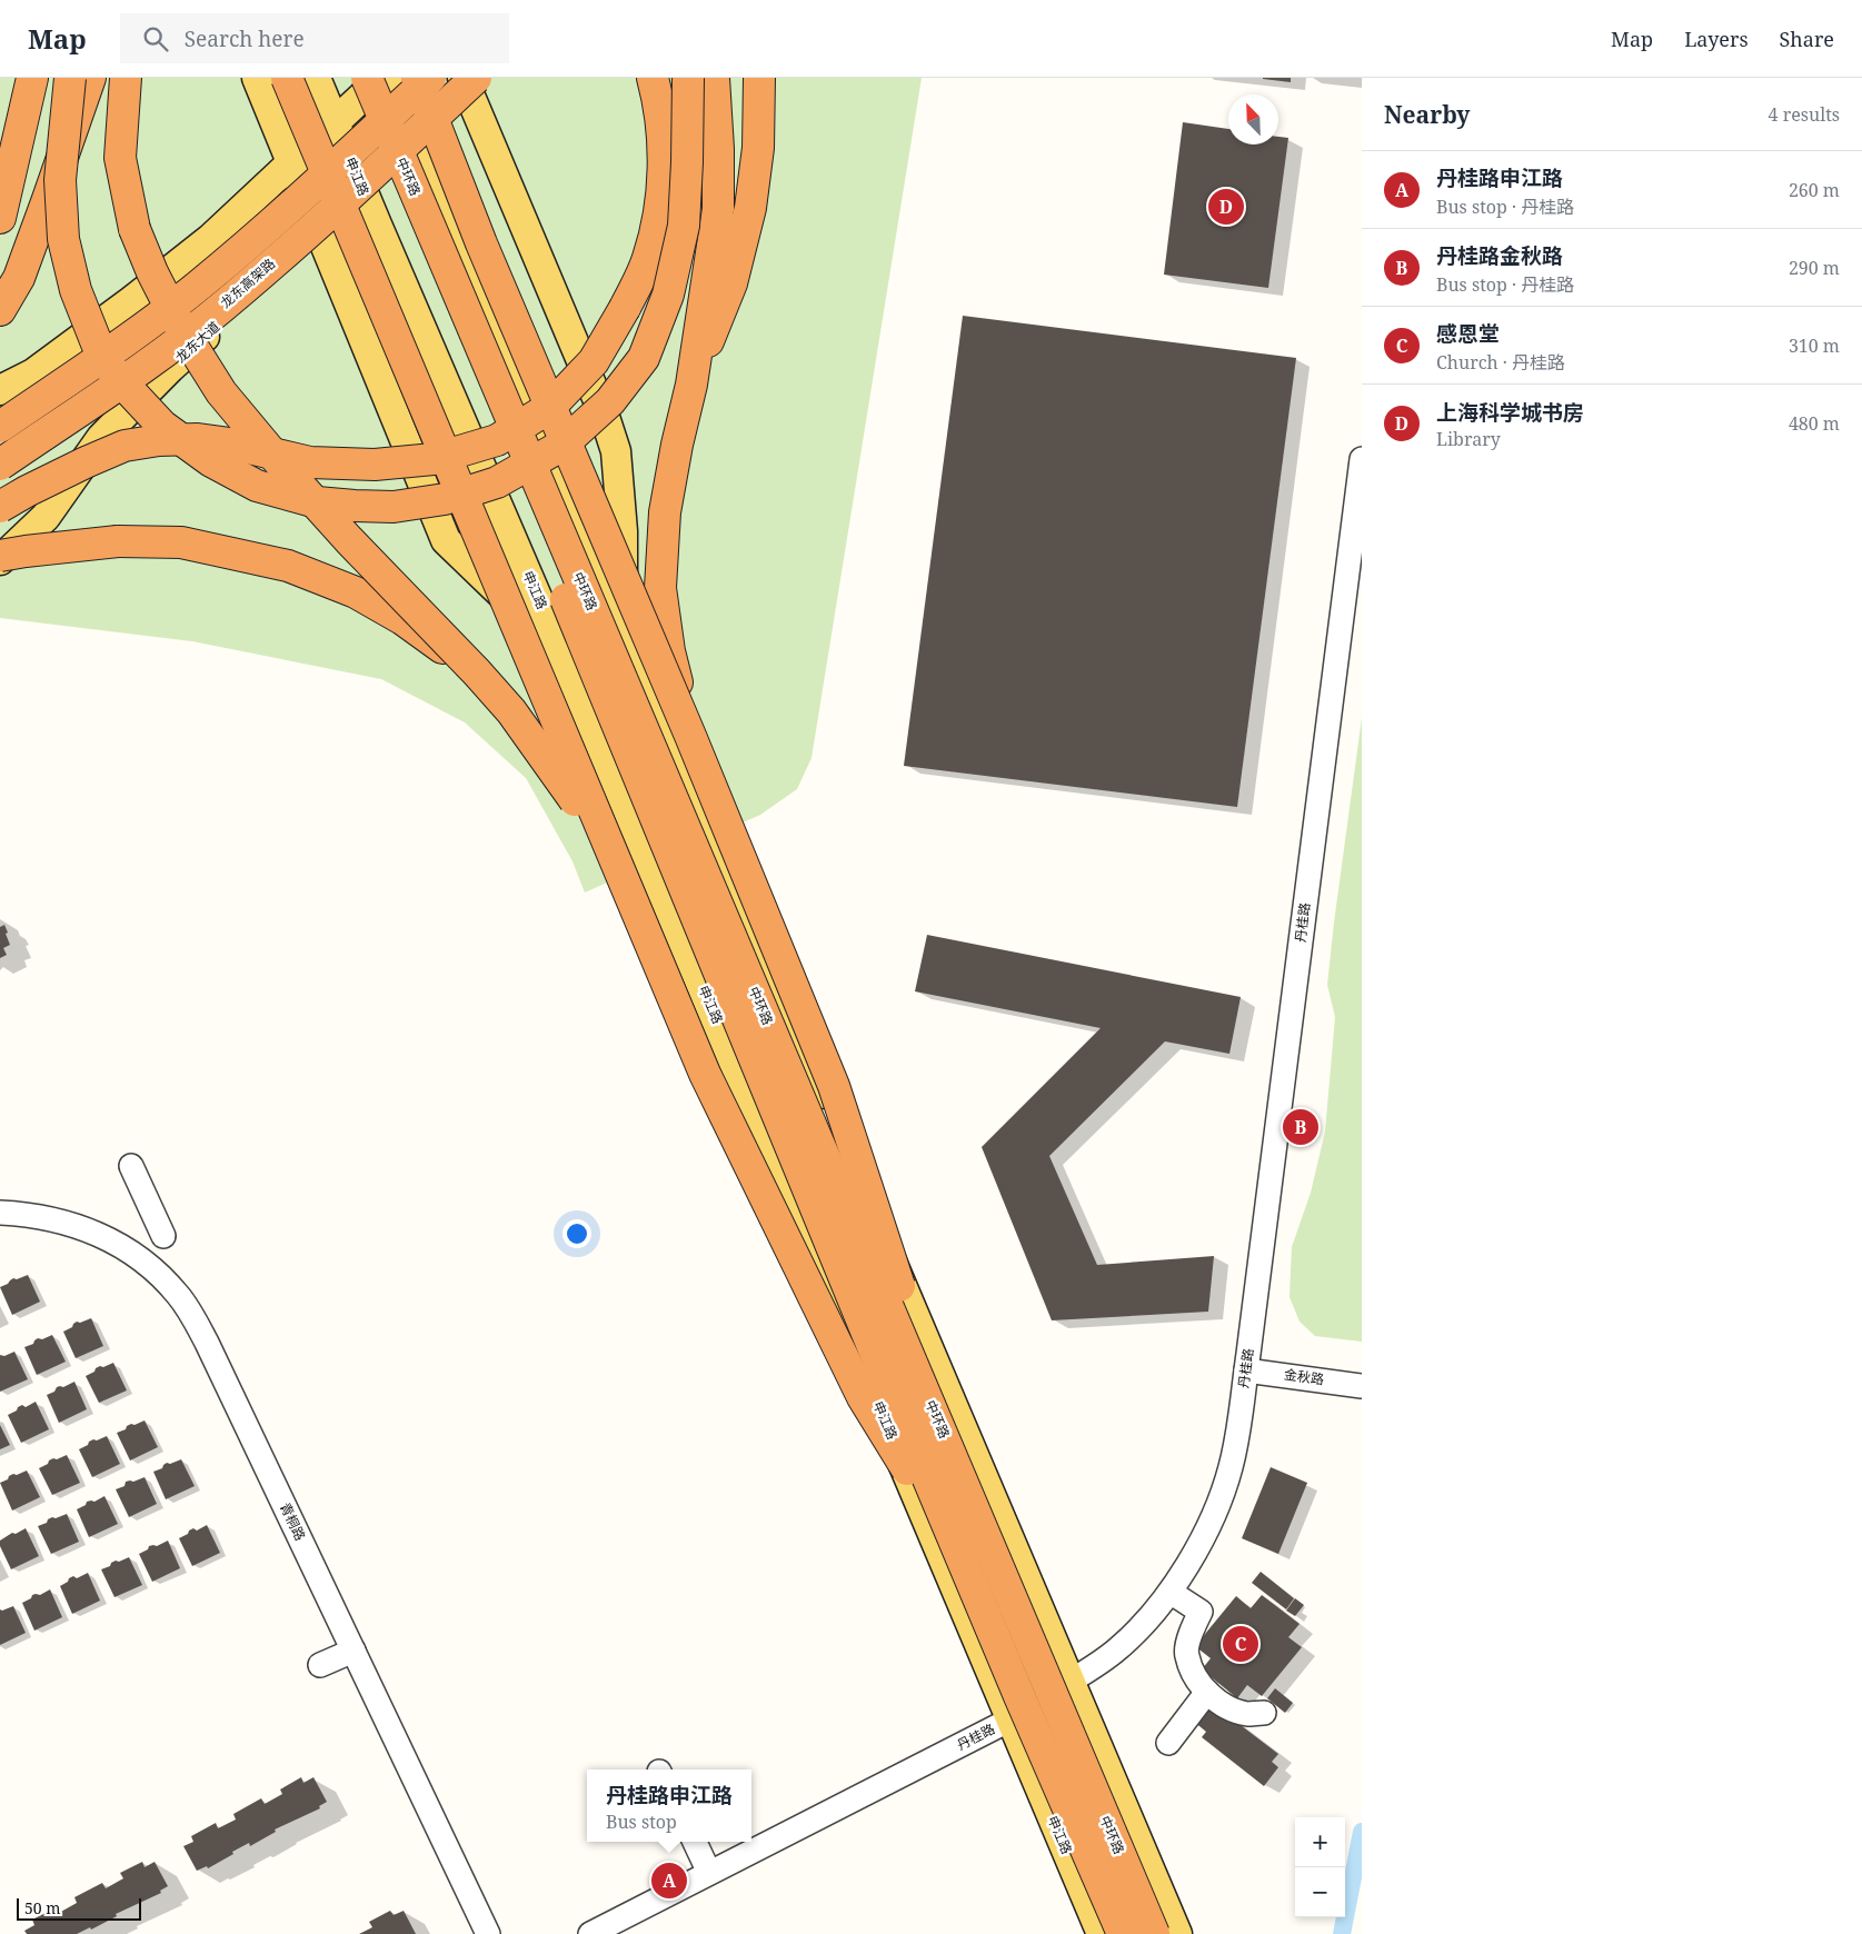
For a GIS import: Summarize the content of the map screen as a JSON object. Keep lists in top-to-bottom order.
{
  "streets": {
    "highway": ["中环路", "龙东高架路"],
    "main road": ["申江路", "龙东大道"],
    "street": ["丹桂路", "金秋路", "青桐路"]
  },
  "crossings": [
    ["申江路", "中环路"],
    ["申江路", "龙东大道"],
    ["申江路", "丹桂路"],
    ["中环路", "丹桂路"],
    ["龙东高架路", "龙东大道"],
    ["丹桂路", "金秋路"]
  ],
  "scale_bar": "50 m",
  "north": "top left",
  "page": {
    "header": "Map",
    "search": "Search here",
    "nav": ["Map", "Layers", "Share"],
    "heading": ["Nearby", "4 results"],
    "list": [
      {
        "mark": "A",
        "name": "丹桂路申江路",
        "note": "Bus stop · 丹桂路",
        "value": "260 m"
      },
      {
        "mark": "B",
        "name": "丹桂路金秋路",
        "note": "Bus stop · 丹桂路",
        "value": "290 m"
      },
      {
        "mark": "C",
        "name": "感恩堂",
        "note": "Church · 丹桂路",
        "value": "310 m"
      },
      {
        "mark": "D",
        "name": "上海科学城书房",
        "note": "Library",
        "value": "480 m"
      }
    ],
    "pins": [
      "D",
      "B",
      "C",
      "A"
    ],
    "popup": ["丹桂路申江路", "Bus stop"],
    "map_buttons": ["+", "−"],
    "scale": "50 m"
  }
}
